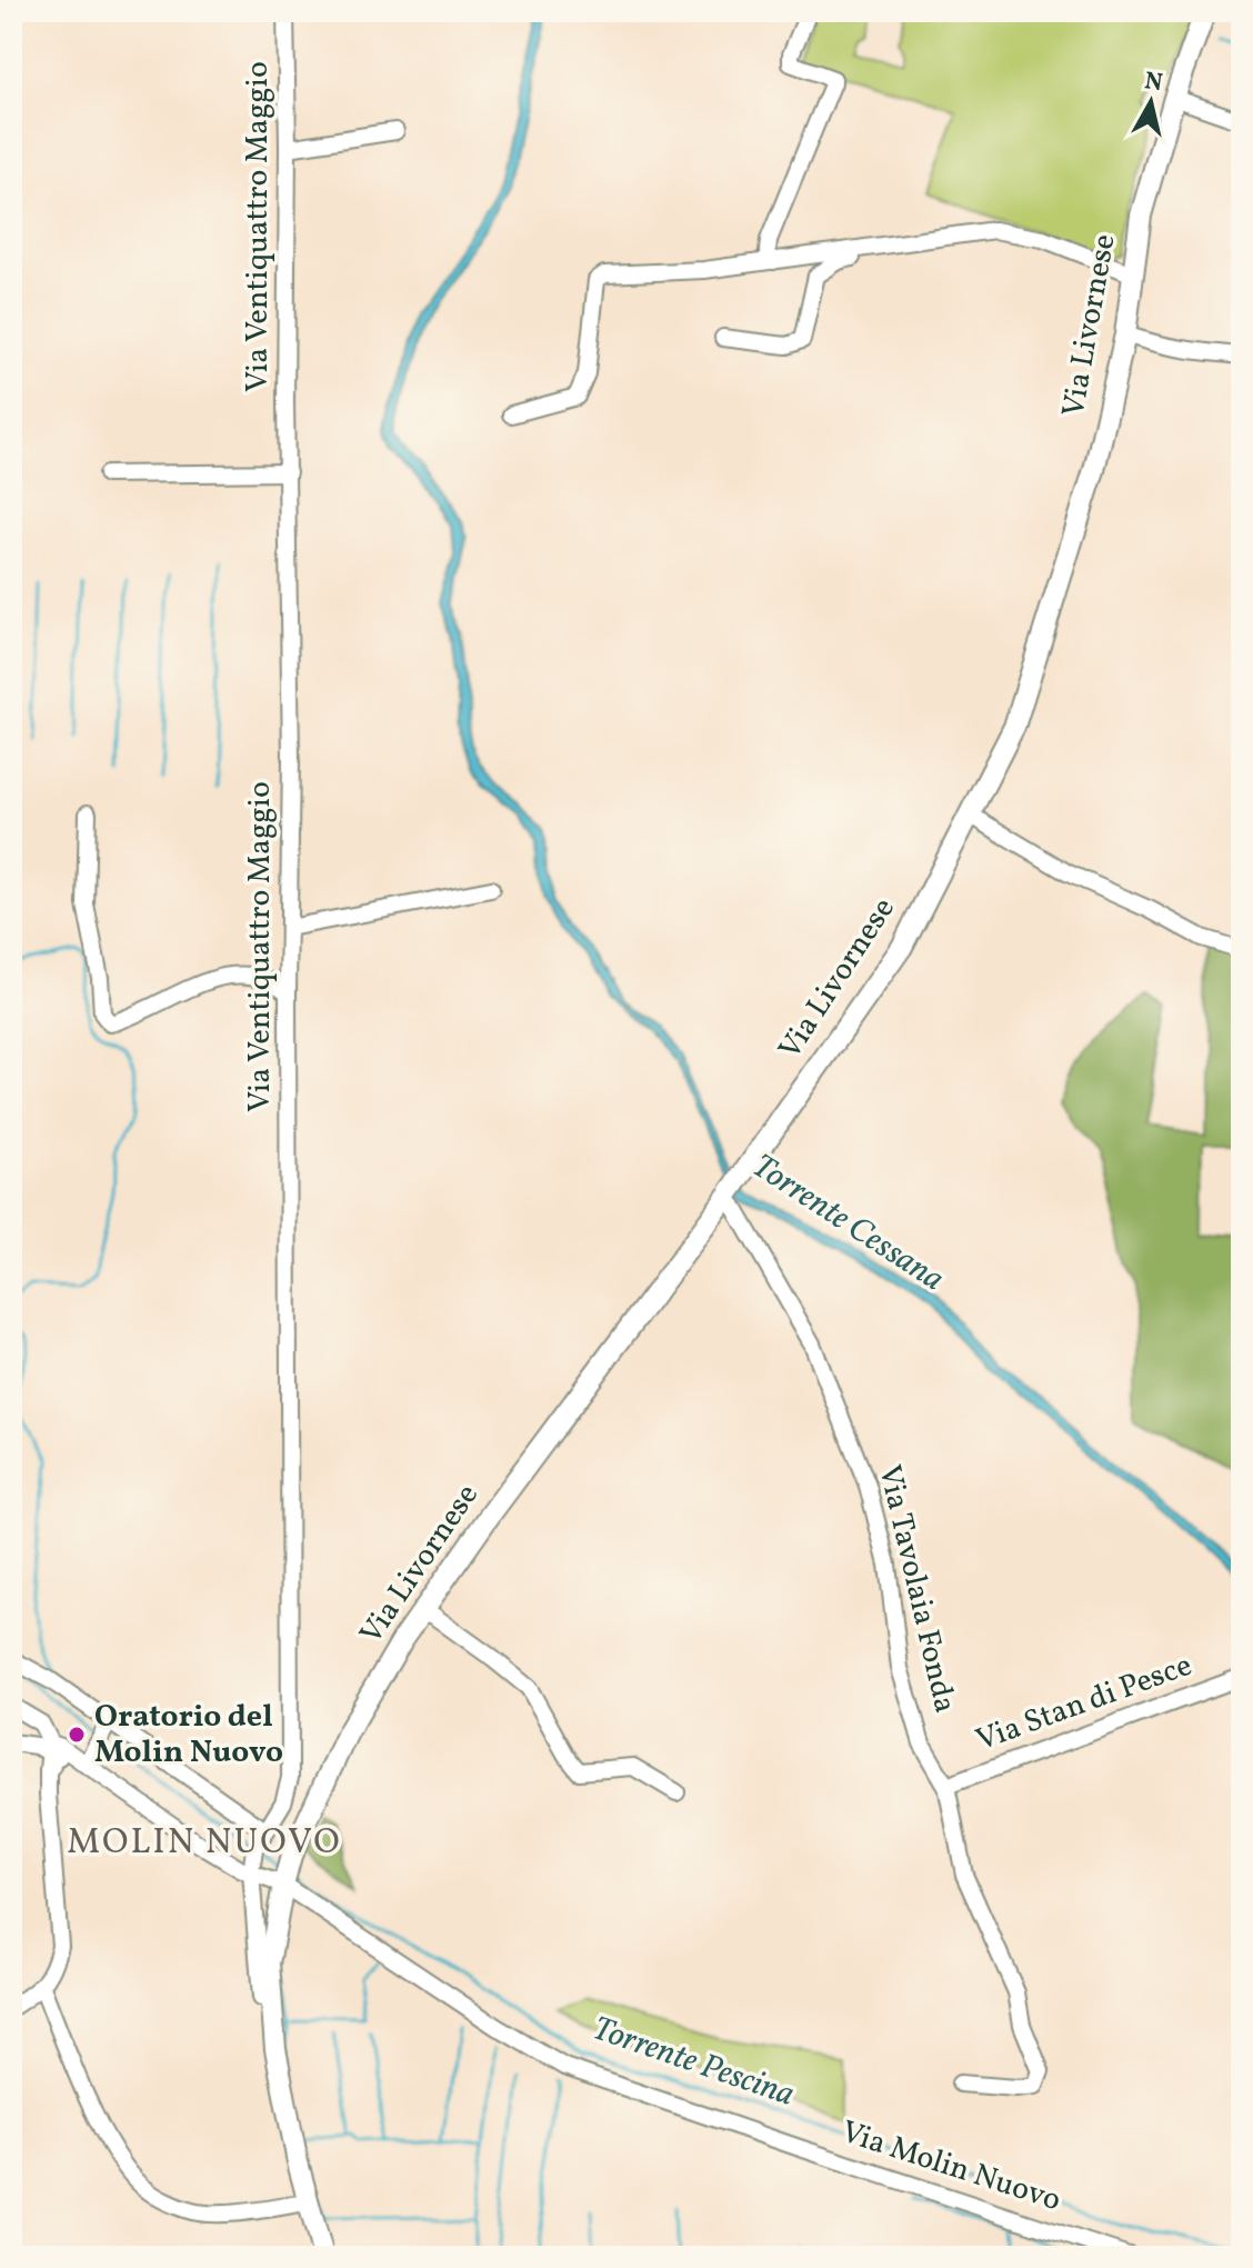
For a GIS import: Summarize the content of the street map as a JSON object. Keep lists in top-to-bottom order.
{
  "streets": {
    "main road": ["Via Livornese"],
    "street": [
      "Via Ventiquattro Maggio",
      "Via Tavolaia Fonda",
      "Via Stan di Pesce",
      "Via Molin Nuovo"
    ]
  },
  "crossings": [
    ["Via Ventiquattro Maggio", "Via Molin Nuovo"],
    ["Via Livornese", "Via Tavolaia Fonda"],
    ["Via Livornese", "Via Molin Nuovo"],
    ["Via Tavolaia Fonda", "Via Stan di Pesce"]
  ],
  "districts": ["MOLIN NUOVO"],
  "water": ["Torrente Cessana", "Torrente Pescina"],
  "places": ["Oratorio del Molin Nuovo"],
  "north": "top"
}
